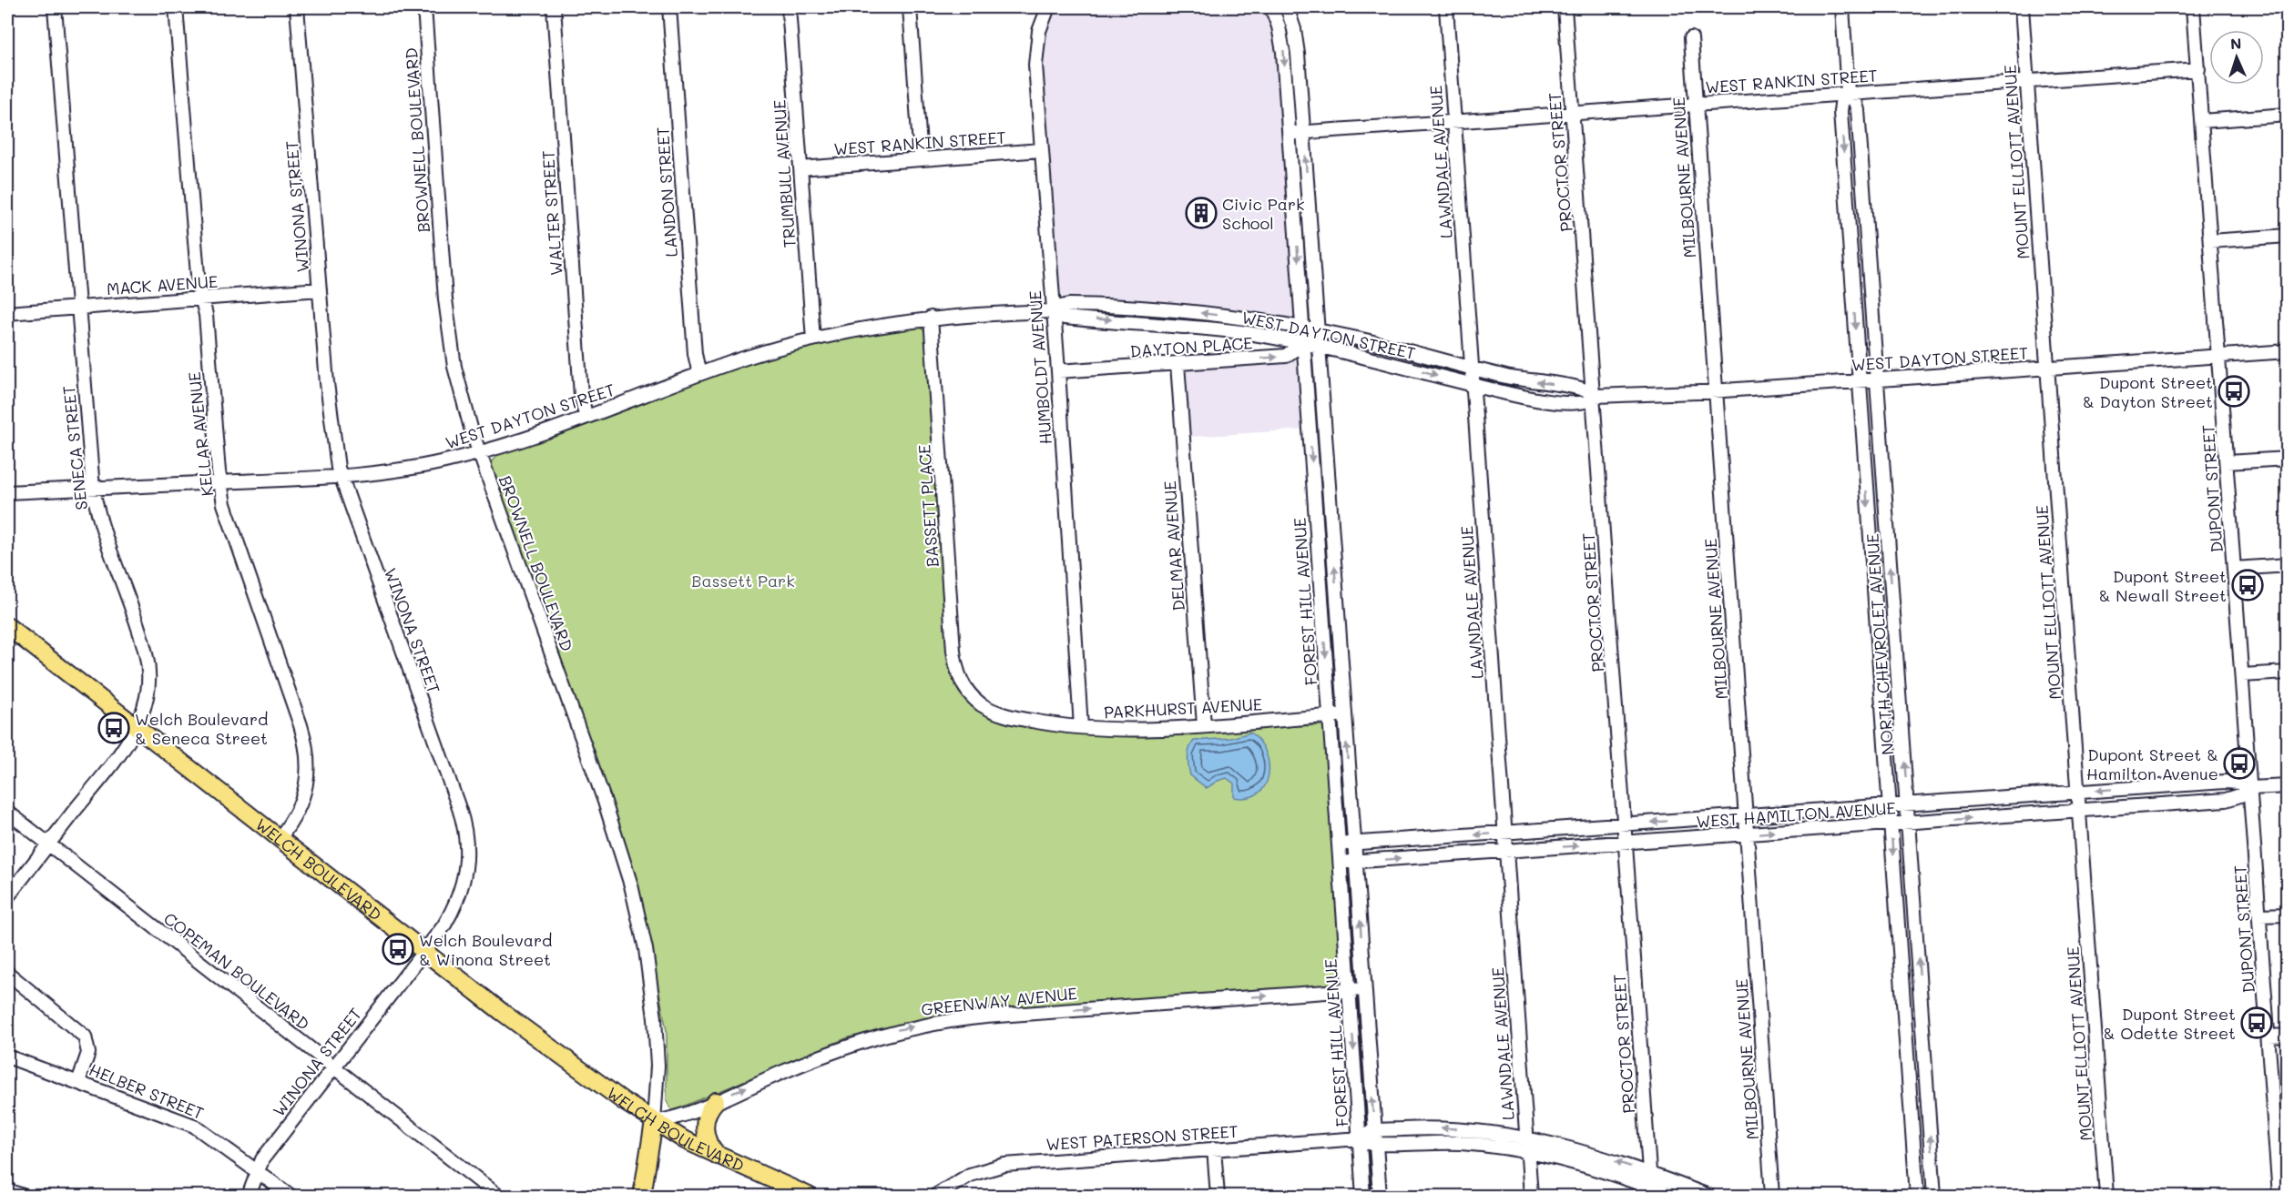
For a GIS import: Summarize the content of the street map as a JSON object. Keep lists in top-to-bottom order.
{
  "streets": {
    "main road": ["WELCH BOULEVARD"],
    "street": [
      "WEST RANKIN STREET",
      "BROWNELL BOULEVARD",
      "LAWNDALE AVENUE",
      "PROCTOR STREET",
      "MOUNT ELLIOTT AVENUE",
      "TRUMBULL AVENUE",
      "MILBOURNE AVENUE",
      "LANDON STREET",
      "WINONA STREET",
      "WALTER STREET",
      "MACK AVENUE",
      "WEST DAYTON STREET",
      "DAYTON PLACE",
      "HUMBOLDT AVENUE",
      "KELLAR AVENUE",
      "SENECA STREET",
      "DUPONT STREET",
      "BASSETT PLACE",
      "DELMAR AVENUE",
      "FOREST HILL AVENUE",
      "NORTH CHEVROLET AVENUE",
      "PARKHURST AVENUE",
      "WEST HAMILTON AVENUE",
      "COPEMAN BOULEVARD",
      "GREENWAY AVENUE",
      "HELBER STREET",
      "WEST PATERSON STREET"
    ]
  },
  "crossings": [
    ["WEST RANKIN STREET", "LAWNDALE AVENUE"],
    ["WEST RANKIN STREET", "PROCTOR STREET"],
    ["WEST RANKIN STREET", "MOUNT ELLIOTT AVENUE"],
    ["WEST RANKIN STREET", "TRUMBULL AVENUE"],
    ["WEST RANKIN STREET", "MILBOURNE AVENUE"],
    ["WEST RANKIN STREET", "HUMBOLDT AVENUE"],
    ["WEST RANKIN STREET", "DUPONT STREET"],
    ["WEST RANKIN STREET", "FOREST HILL AVENUE"],
    ["WEST RANKIN STREET", "NORTH CHEVROLET AVENUE"],
    ["BROWNELL BOULEVARD", "WEST DAYTON STREET"],
    ["BROWNELL BOULEVARD", "WELCH BOULEVARD"],
    ["BROWNELL BOULEVARD", "GREENWAY AVENUE"],
    ["LAWNDALE AVENUE", "WEST DAYTON STREET"],
    ["LAWNDALE AVENUE", "WEST HAMILTON AVENUE"],
    ["LAWNDALE AVENUE", "WEST PATERSON STREET"],
    ["PROCTOR STREET", "WEST DAYTON STREET"],
    ["PROCTOR STREET", "WEST HAMILTON AVENUE"],
    ["PROCTOR STREET", "WEST PATERSON STREET"],
    ["MOUNT ELLIOTT AVENUE", "WEST DAYTON STREET"],
    ["MOUNT ELLIOTT AVENUE", "WEST HAMILTON AVENUE"],
    ["TRUMBULL AVENUE", "WEST DAYTON STREET"],
    ["MILBOURNE AVENUE", "WEST DAYTON STREET"],
    ["MILBOURNE AVENUE", "WEST HAMILTON AVENUE"],
    ["LANDON STREET", "WEST DAYTON STREET"],
    ["WINONA STREET", "MACK AVENUE"],
    ["WINONA STREET", "WEST DAYTON STREET"],
    ["WINONA STREET", "WELCH BOULEVARD"],
    ["WINONA STREET", "COPEMAN BOULEVARD"],
    ["WINONA STREET", "HELBER STREET"],
    ["WALTER STREET", "WEST DAYTON STREET"],
    ["MACK AVENUE", "KELLAR AVENUE"],
    ["MACK AVENUE", "SENECA STREET"],
    ["WEST DAYTON STREET", "DAYTON PLACE"],
    ["WEST DAYTON STREET", "HUMBOLDT AVENUE"],
    ["WEST DAYTON STREET", "KELLAR AVENUE"],
    ["WEST DAYTON STREET", "SENECA STREET"],
    ["WEST DAYTON STREET", "DUPONT STREET"],
    ["WEST DAYTON STREET", "BASSETT PLACE"],
    ["WEST DAYTON STREET", "FOREST HILL AVENUE"],
    ["WEST DAYTON STREET", "NORTH CHEVROLET AVENUE"],
    ["DAYTON PLACE", "HUMBOLDT AVENUE"],
    ["DAYTON PLACE", "DELMAR AVENUE"],
    ["DAYTON PLACE", "FOREST HILL AVENUE"],
    ["HUMBOLDT AVENUE", "PARKHURST AVENUE"],
    ["KELLAR AVENUE", "WELCH BOULEVARD"],
    ["SENECA STREET", "WELCH BOULEVARD"],
    ["SENECA STREET", "COPEMAN BOULEVARD"],
    ["DUPONT STREET", "WEST HAMILTON AVENUE"],
    ["BASSETT PLACE", "PARKHURST AVENUE"],
    ["DELMAR AVENUE", "PARKHURST AVENUE"],
    ["FOREST HILL AVENUE", "PARKHURST AVENUE"],
    ["FOREST HILL AVENUE", "WEST HAMILTON AVENUE"],
    ["FOREST HILL AVENUE", "GREENWAY AVENUE"],
    ["FOREST HILL AVENUE", "WEST PATERSON STREET"],
    ["NORTH CHEVROLET AVENUE", "WEST HAMILTON AVENUE"],
    ["WELCH BOULEVARD", "GREENWAY AVENUE"]
  ],
  "one_way": ["DAYTON PLACE", "GREENWAY AVENUE"],
  "parks": ["Bassett Park"],
  "places": {
    "building": ["Civic Park School"],
    "bus stop": [
      "Dupont Street & Dayton Street",
      "Dupont Street & Newall Street",
      "Welch Boulevard & Seneca Street",
      "Dupont Street & Hamilton Avenue",
      "Welch Boulevard & Winona Street",
      "Dupont Street & Odette Street"
    ]
  },
  "north": "top"
}
